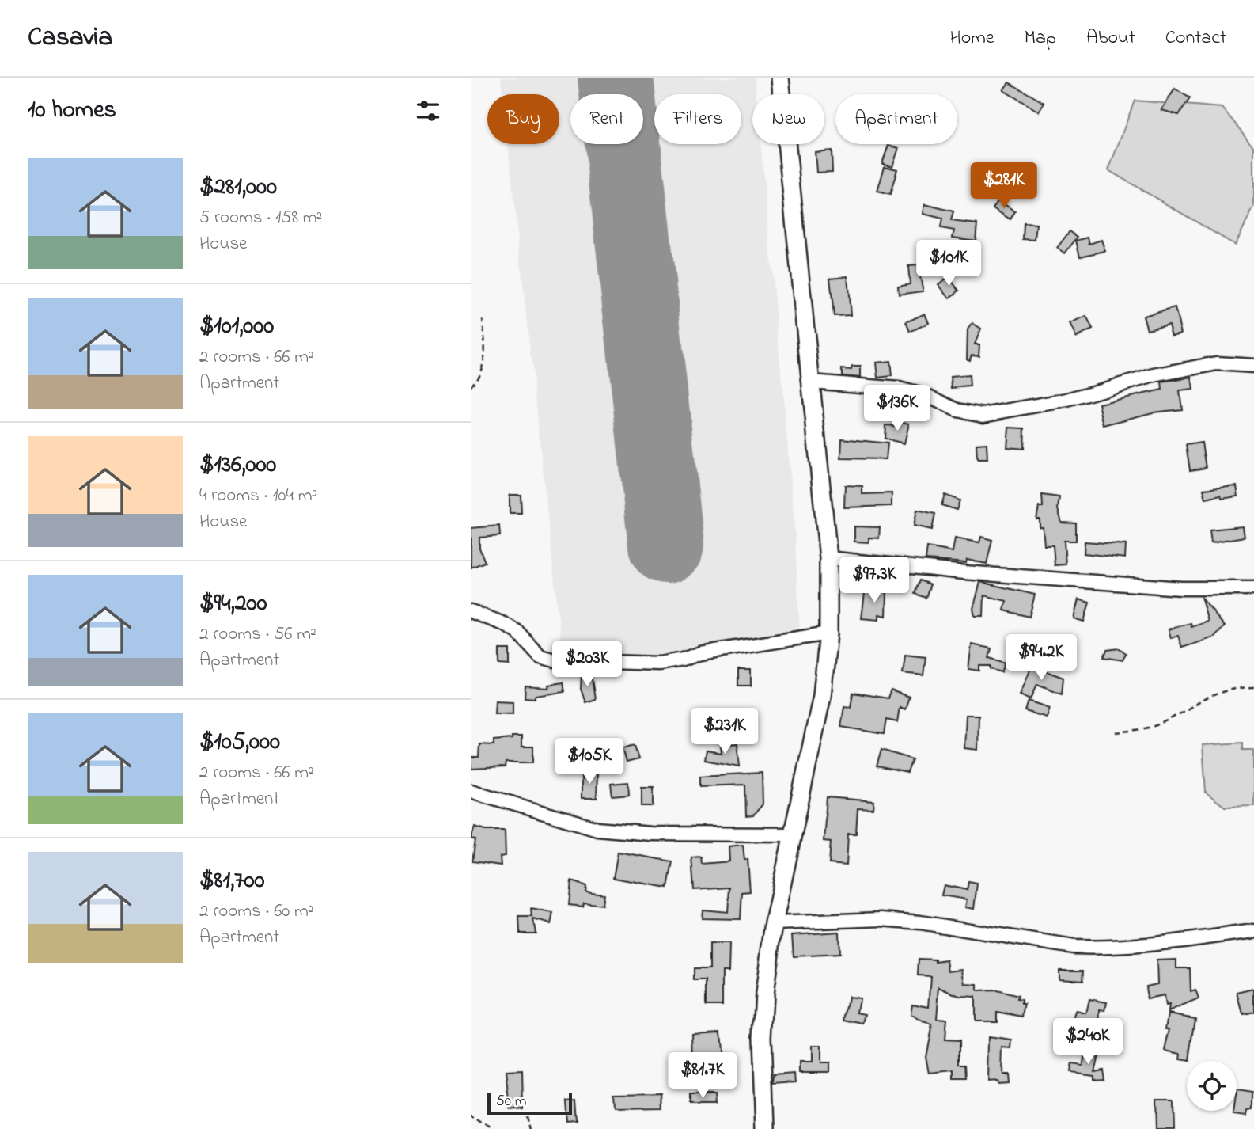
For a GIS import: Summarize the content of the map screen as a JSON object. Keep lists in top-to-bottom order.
{
  "scale_bar": "50 m",
  "page": {
    "header": "Casavia",
    "nav": [
      "Home",
      "Map",
      "About",
      "Contact"
    ],
    "heading": "10 homes",
    "chip": [
      "Buy",
      "Rent",
      "Filters",
      "New",
      "Apartment"
    ],
    "list": [
      {
        "name": "$281,000",
        "note": "5 rooms · 158 m² · House"
      },
      {
        "name": "$101,000",
        "note": "2 rooms · 66 m² · Apartment"
      },
      {
        "name": "$136,000",
        "note": "4 rooms · 104 m² · House"
      },
      {
        "name": "$94,200",
        "note": "2 rooms · 56 m² · Apartment"
      },
      {
        "name": "$105,000",
        "note": "2 rooms · 66 m² · Apartment"
      },
      {
        "name": "$81,700",
        "note": "2 rooms · 60 m² · Apartment"
      }
    ],
    "price": [
      "$281K",
      "$101K",
      "$136K",
      "$97.3K",
      "$94.2K",
      "$203K",
      "$231K",
      "$105K",
      "$240K",
      "$81.7K"
    ],
    "scale": "50 m"
  }
}
